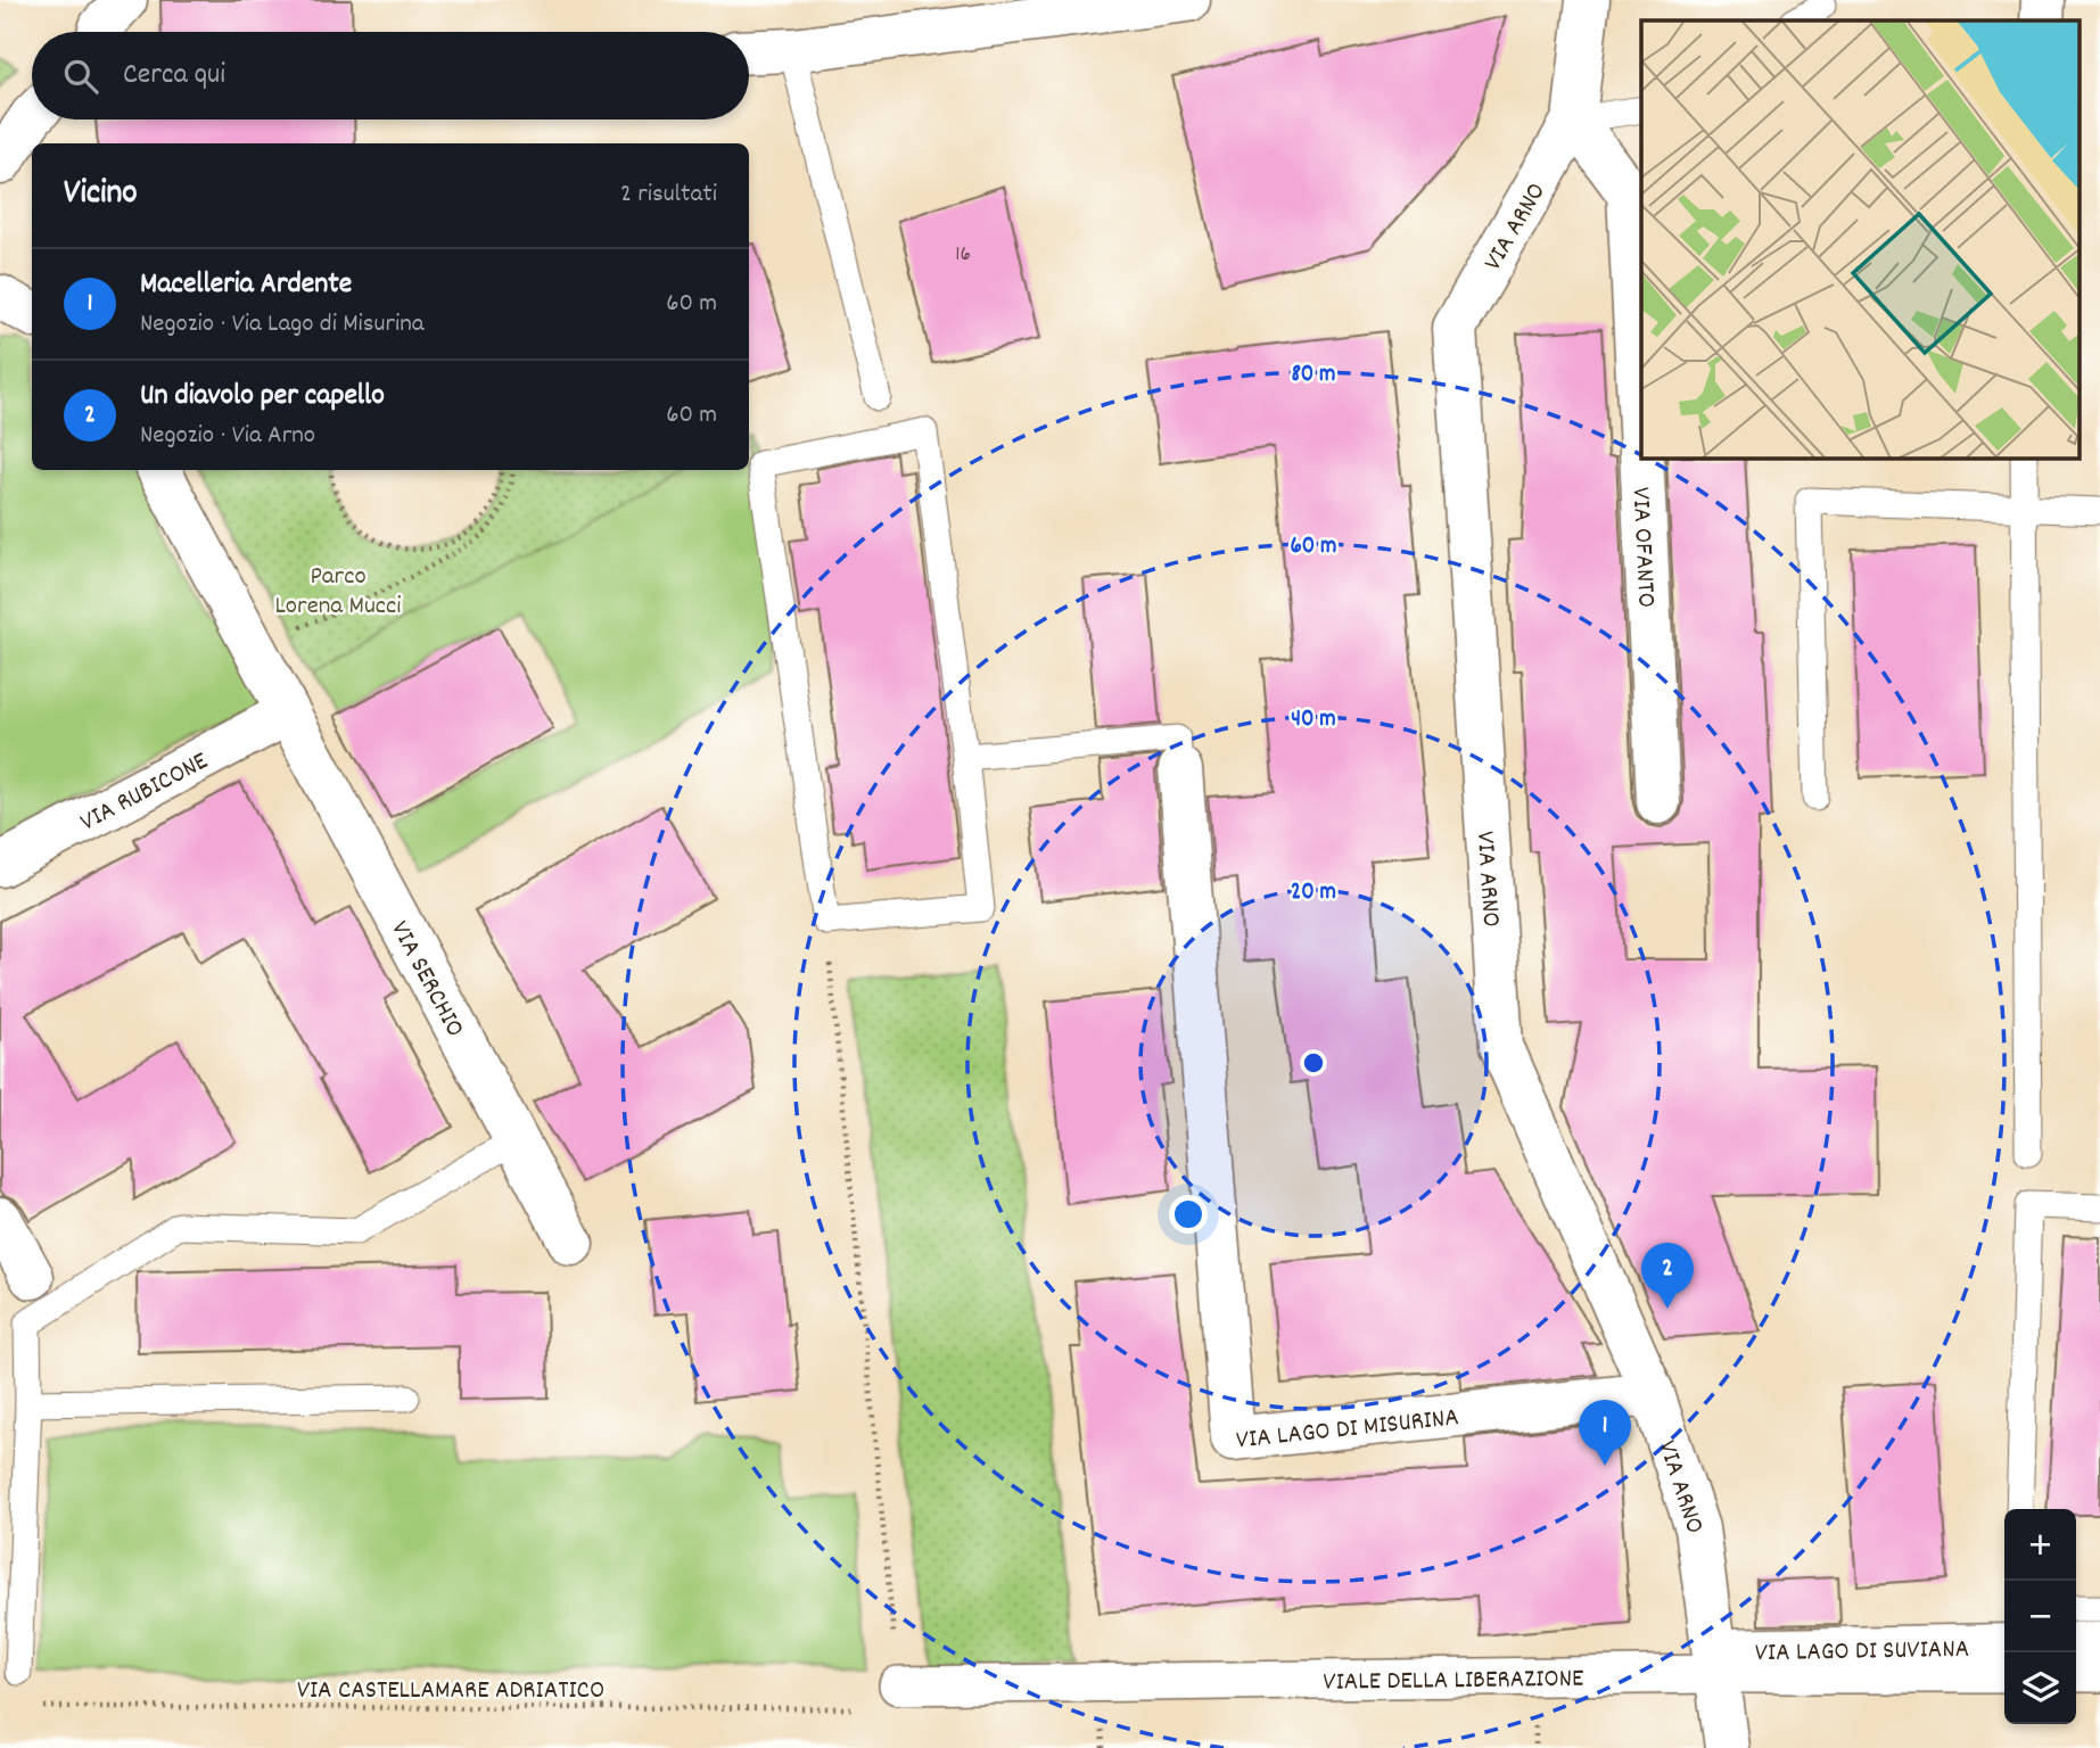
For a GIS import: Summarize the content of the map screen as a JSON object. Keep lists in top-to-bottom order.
{
  "streets": {
    "street": [
      "VIA ARNO",
      "VIA OFANTO",
      "VIA RUBICONE",
      "VIA SERCHIO",
      "VIA LAGO DI MISURINA",
      "VIA LAGO DI SUVIANA",
      "VIALE DELLA LIBERAZIONE"
    ],
    "path": ["VIA CASTELLAMARE ADRIATICO"]
  },
  "crossings": [
    ["VIA ARNO", "VIA OFANTO"],
    ["VIA ARNO", "VIA LAGO DI MISURINA"],
    ["VIA ARNO", "VIA LAGO DI SUVIANA"],
    ["VIA ARNO", "VIALE DELLA LIBERAZIONE"],
    ["VIA RUBICONE", "VIA SERCHIO"],
    ["VIA LAGO DI SUVIANA", "VIALE DELLA LIBERAZIONE"],
    ["VIALE DELLA LIBERAZIONE", "VIA CASTELLAMARE ADRIATICO"]
  ],
  "parks": ["Parco Lorena Mucci"],
  "house_numbers": ["16"],
  "page": {
    "search": "Cerca qui",
    "heading": ["Vicino", "2 risultati"],
    "list": [
      {
        "mark": "1",
        "name": "Macelleria Ardente",
        "note": "Negozio · Via Lago di Misurina",
        "value": "60 m"
      },
      {
        "mark": "2",
        "name": "Un diavolo per capello",
        "note": "Negozio · Via Arno",
        "value": "60 m"
      }
    ],
    "pins": ["2", "1"],
    "map_buttons": ["+", "−"]
  },
  "rings": [
    "80 m",
    "60 m",
    "40 m",
    "20 m"
  ]
}
